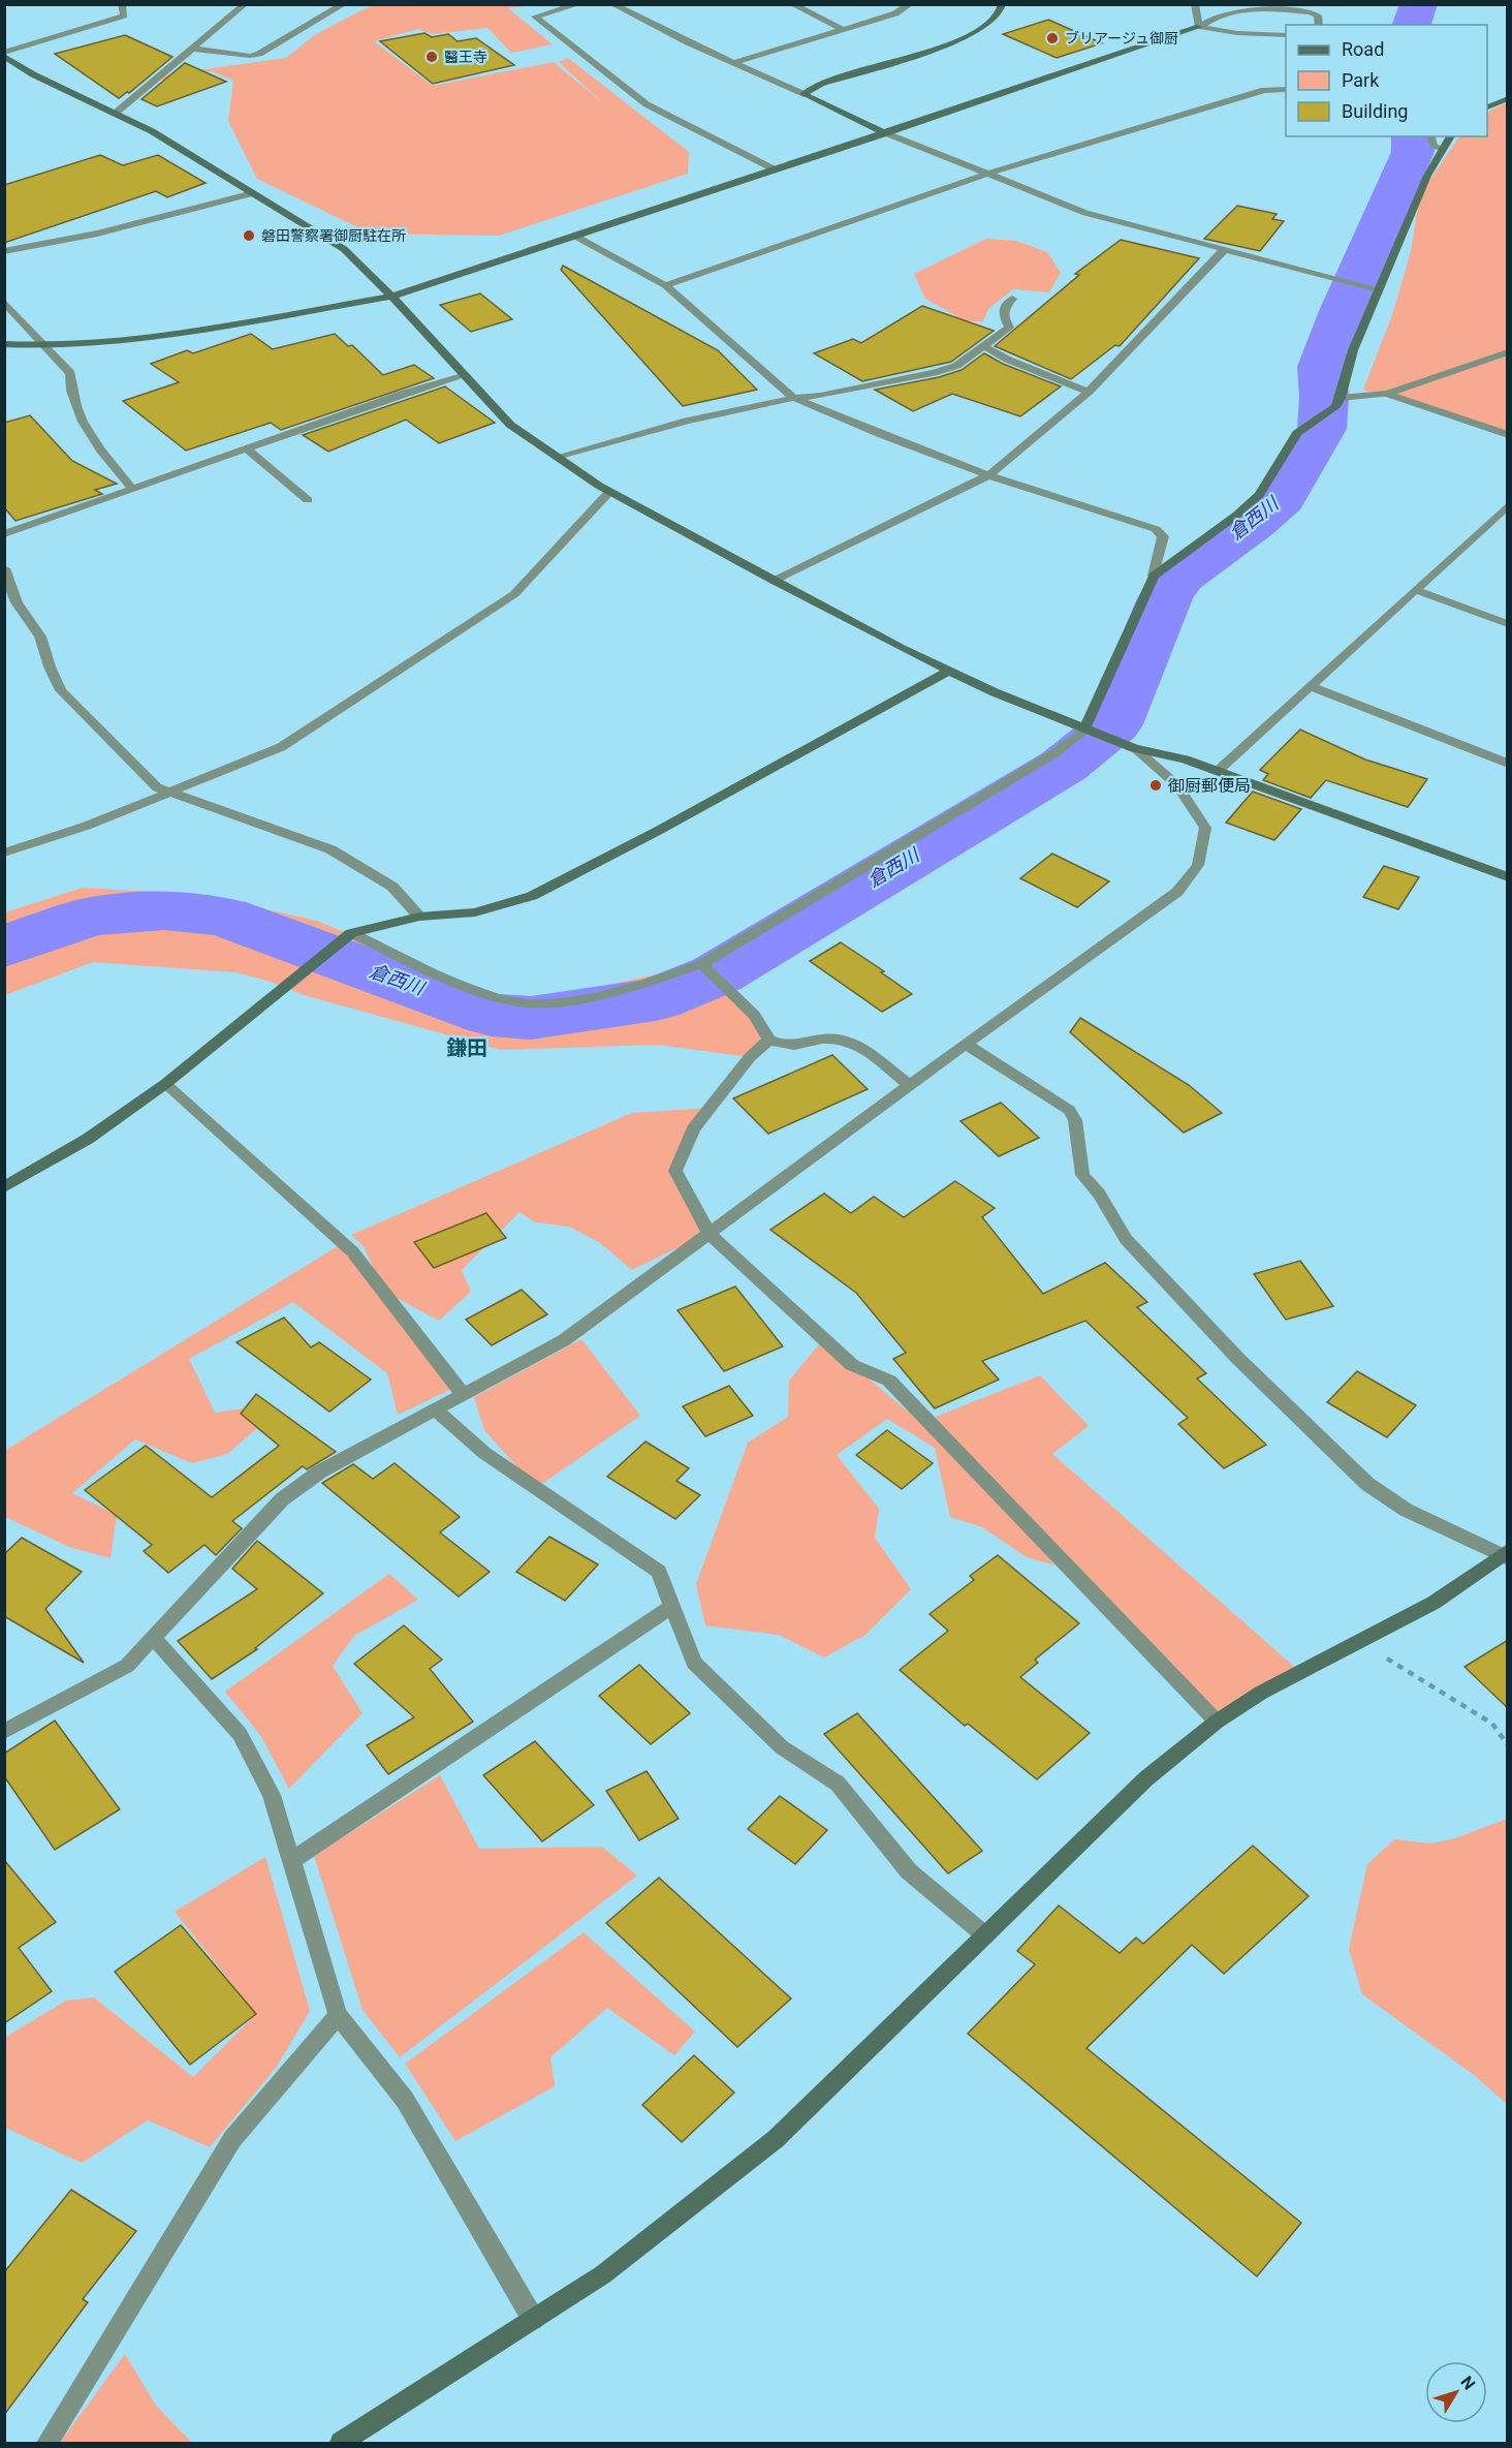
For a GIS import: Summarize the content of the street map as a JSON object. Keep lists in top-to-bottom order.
{
  "districts": ["鎌田"],
  "water": ["倉西川"],
  "places": [
    "ブリアージュ御厨",
    "醫王寺",
    "磐田警察署御厨駐在所",
    "御厨郵便局"
  ],
  "legend": ["Road", "Park", "Building"],
  "north": "top right"
}
